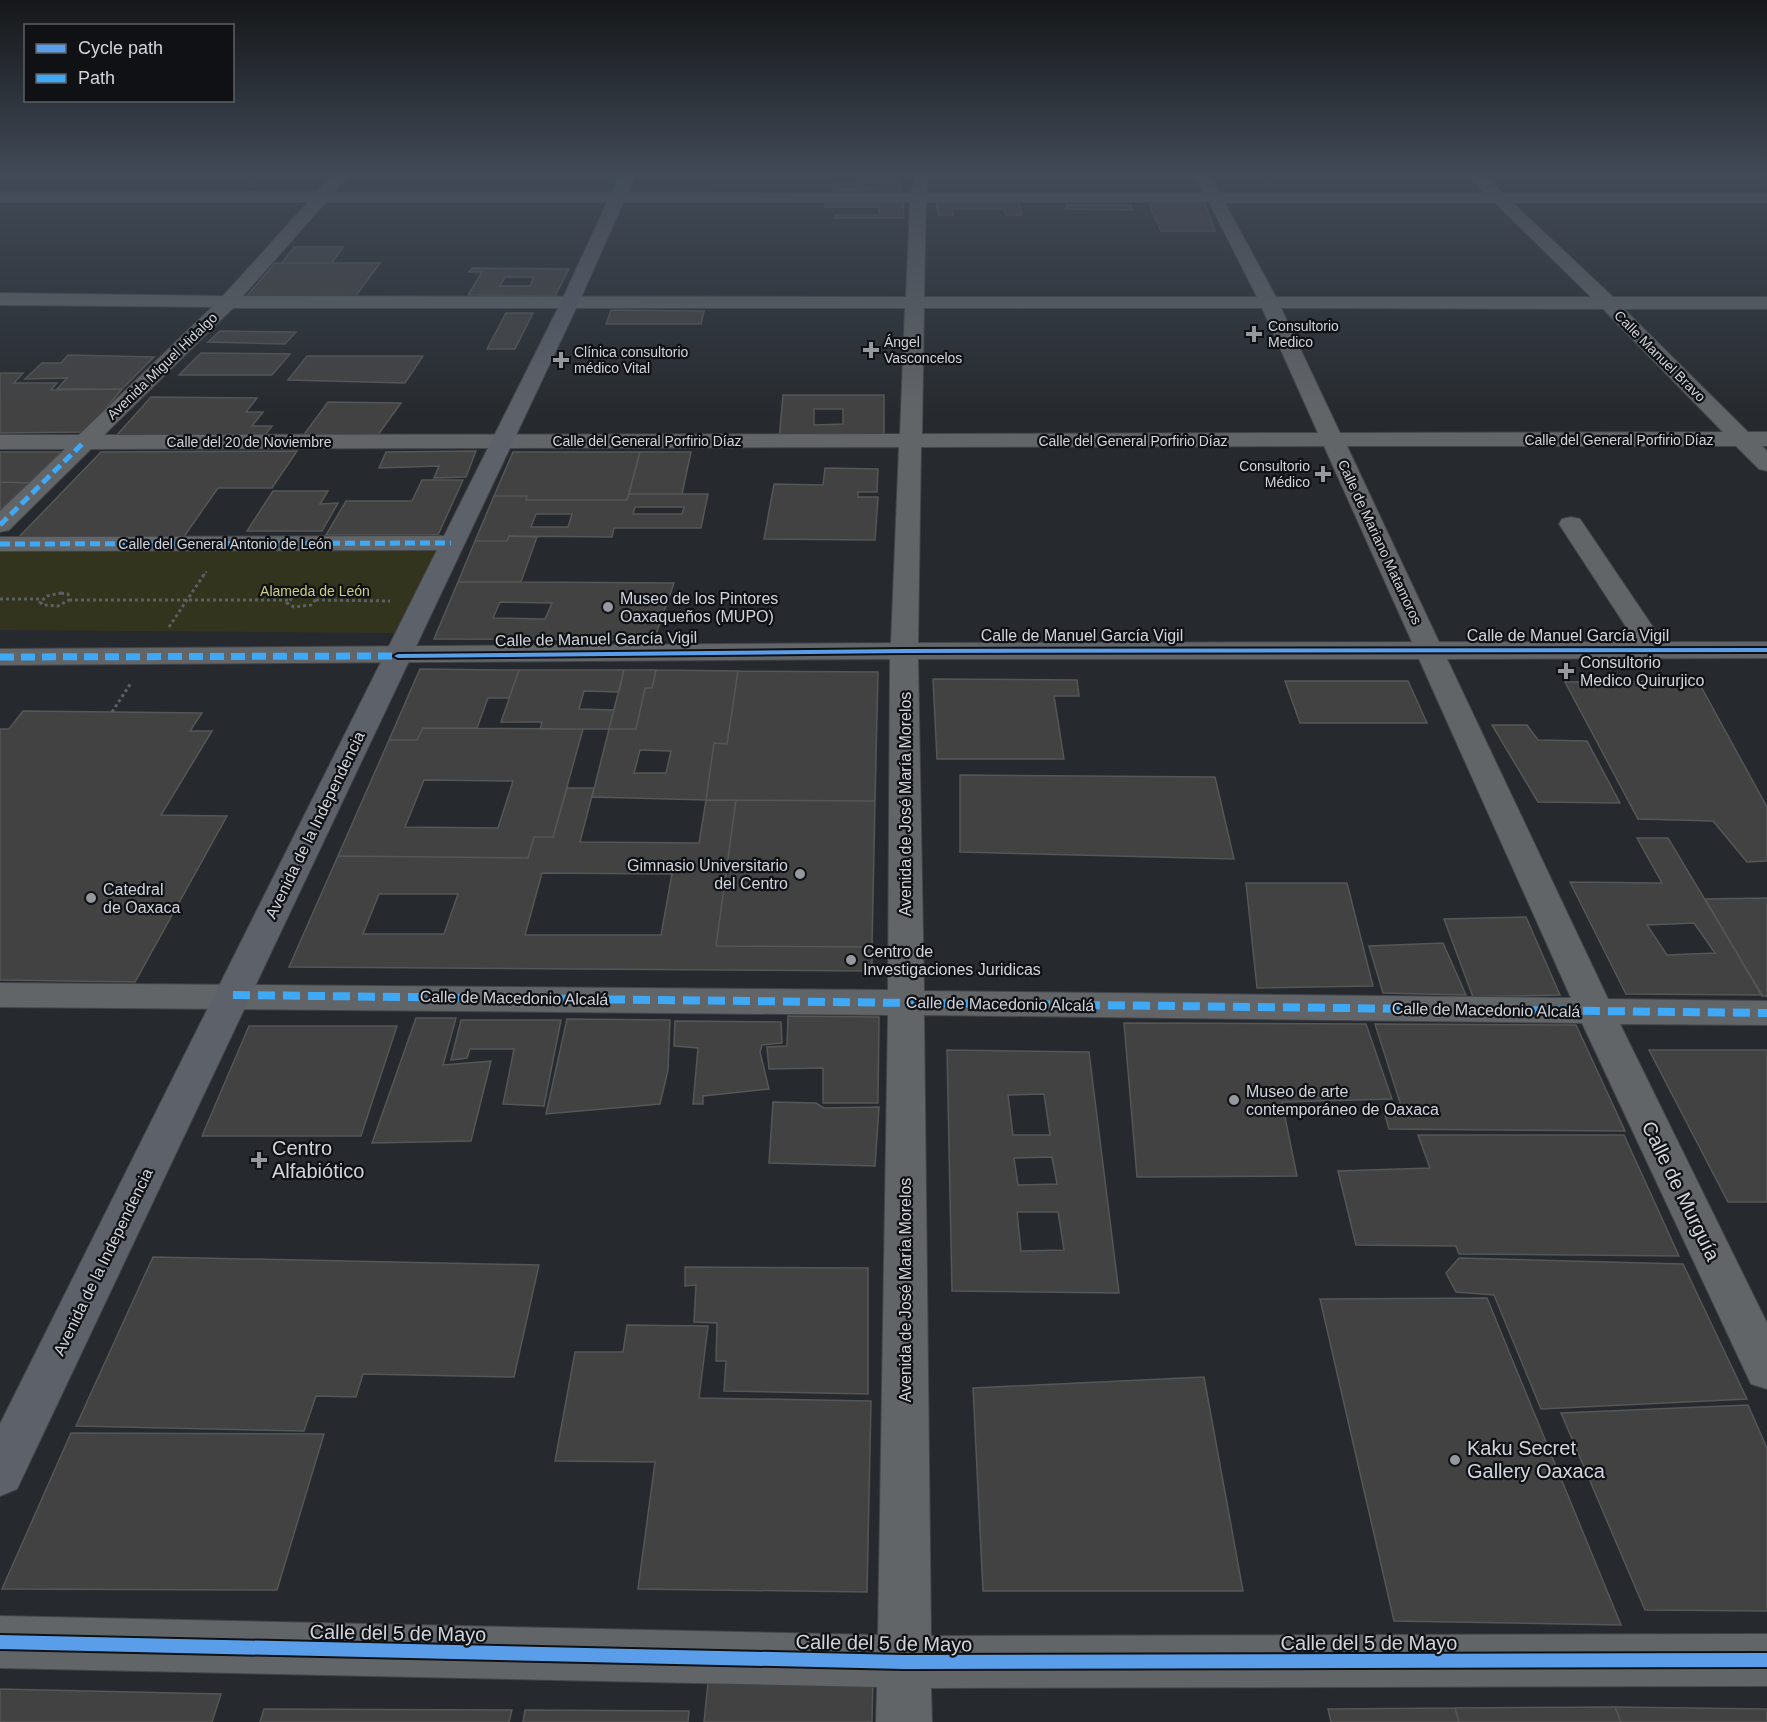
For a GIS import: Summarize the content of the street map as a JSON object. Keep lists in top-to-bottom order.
{
  "streets": {
    "main road": ["Avenida de la Independencia"],
    "street": [
      "Calle Manuel Bravo",
      "Avenida Miguel Hidalgo",
      "Calle del General Porfirio Díaz",
      "Calle del 20 de Noviembre",
      "Calle de Mariano Matamoros",
      "Calle del General Antonio de León",
      "Calle de Manuel García Vigil",
      "Avenida de José María Morelos",
      "Calle de Macedonio Alcalá",
      "Calle de Murguía",
      "Calle del 5 de Mayo"
    ]
  },
  "crossings": [
    ["Calle Manuel Bravo", "Calle del General Porfirio Díaz"],
    ["Avenida Miguel Hidalgo", "Calle del 20 de Noviembre"],
    ["Calle del General Porfirio Díaz", "Calle del 20 de Noviembre"],
    ["Calle del General Porfirio Díaz", "Calle de Mariano Matamoros"],
    ["Calle del General Porfirio Díaz", "Avenida de José María Morelos"],
    ["Calle del General Porfirio Díaz", "Avenida de la Independencia"],
    ["Calle del 20 de Noviembre", "Avenida de la Independencia"],
    ["Calle de Mariano Matamoros", "Calle de Manuel García Vigil"],
    ["Calle de Mariano Matamoros", "Calle de Macedonio Alcalá"],
    ["Calle de Mariano Matamoros", "Calle de Murguía"],
    ["Calle del General Antonio de León", "Avenida de la Independencia"],
    ["Calle de Manuel García Vigil", "Avenida de José María Morelos"],
    ["Calle de Manuel García Vigil", "Avenida de la Independencia"],
    ["Avenida de José María Morelos", "Calle de Macedonio Alcalá"],
    ["Avenida de José María Morelos", "Calle del 5 de Mayo"],
    ["Avenida de la Independencia", "Calle de Macedonio Alcalá"],
    ["Calle de Macedonio Alcalá", "Calle de Murguía"]
  ],
  "parks": ["Alameda de León"],
  "places": {
    "health": [
      "Consultorio Medico",
      "Ángel Vasconcelos",
      "Clínica consultorio médico Vital",
      "Consultorio Médico",
      "Consultorio Medico Quirurjico",
      "Centro Alfabiótico"
    ],
    "other": [
      "Museo de los Pintores Oaxaqueños (MUPO)",
      "Gimnasio Universitario del Centro",
      "Catedral de Oaxaca",
      "Centro de Investigaciones Juridicas",
      "Museo de arte contemporáneo de Oaxaca",
      "Kaku Secret Gallery Oaxaca"
    ]
  },
  "legend": ["Cycle path", "Path"]
}
